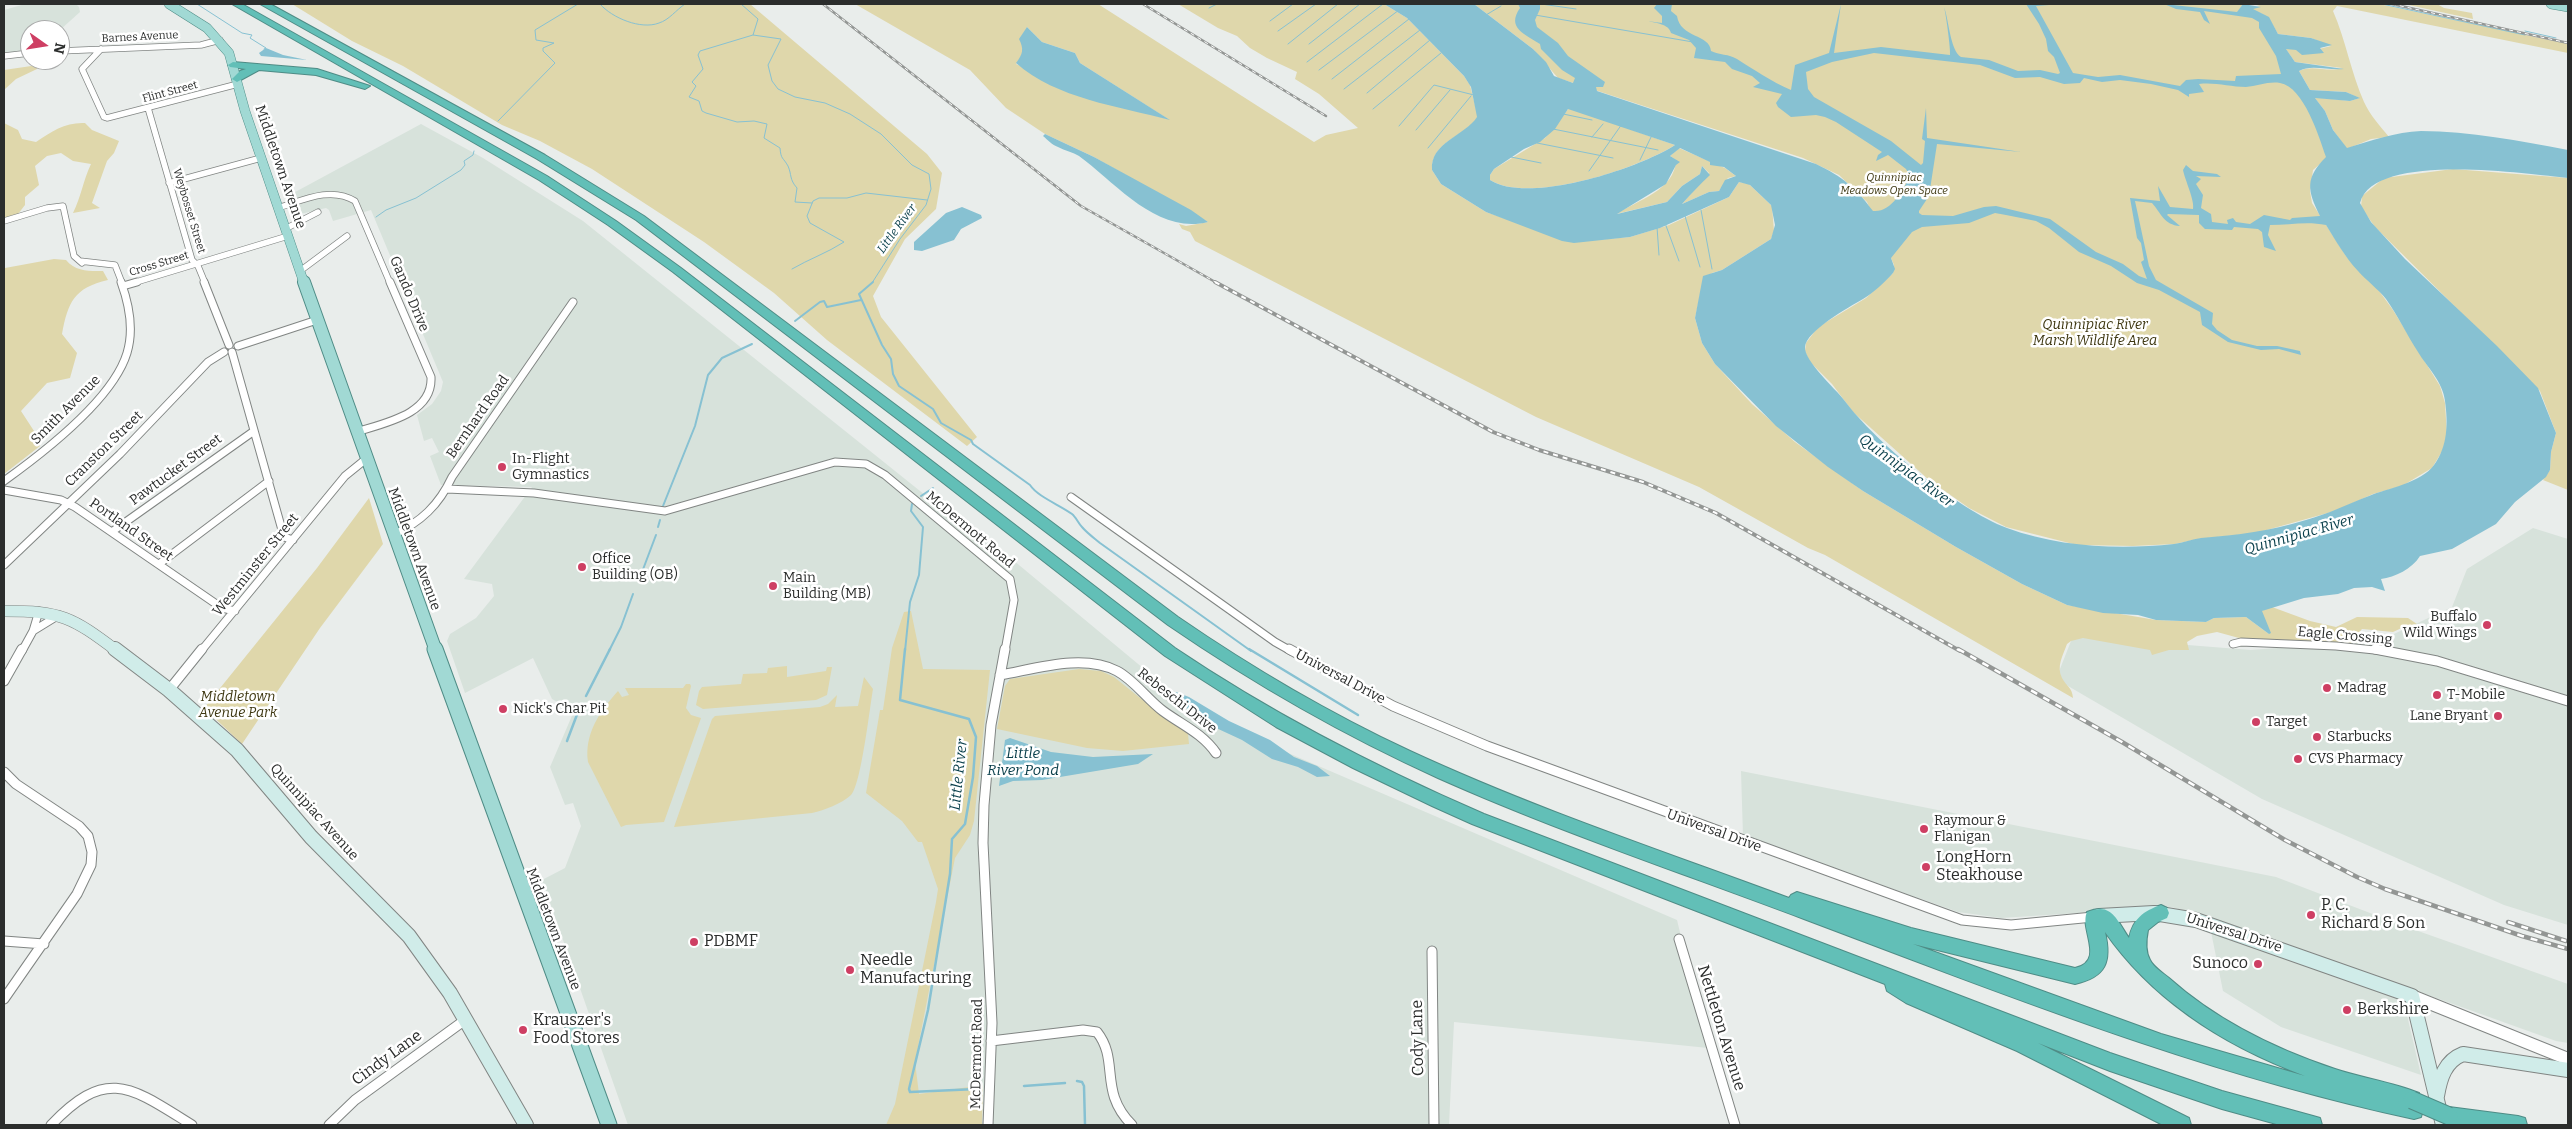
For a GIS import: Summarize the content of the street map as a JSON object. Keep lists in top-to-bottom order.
{
  "streets": {
    "main road": ["Middletown Avenue", "Universal Drive", "Quinnipiac Avenue"],
    "street": [
      "Barnes Avenue",
      "Flint Street",
      "Weybosset Street",
      "Cross Street",
      "Gando Drive",
      "Smith Avenue",
      "Bernhard Road",
      "Cranston Street",
      "Pawtucket Street",
      "Portland Street",
      "McDermott Road",
      "Westminster Street",
      "Eagle Crossing",
      "Rebeschi Drive",
      "Nettleton Avenue",
      "Cody Lane",
      "Cindy Lane"
    ]
  },
  "crossings": [
    ["Barnes Avenue", "Flint Street"],
    ["Barnes Avenue", "Middletown Avenue"],
    ["Flint Street", "Middletown Avenue"],
    ["Flint Street", "Weybosset Street"],
    ["Middletown Avenue", "Cross Street"],
    ["Middletown Avenue", "Gando Drive"],
    ["Middletown Avenue", "Bernhard Road"],
    ["Middletown Avenue", "Westminster Street"],
    ["Weybosset Street", "Cross Street"],
    ["Weybosset Street", "Cranston Street"],
    ["Weybosset Street", "Pawtucket Street"],
    ["Weybosset Street", "Westminster Street"],
    ["Cross Street", "Smith Avenue"],
    ["Bernhard Road", "McDermott Road"],
    ["Cranston Street", "Portland Street"],
    ["Pawtucket Street", "Portland Street"],
    ["Portland Street", "Westminster Street"],
    ["McDermott Road", "Rebeschi Drive"],
    ["Westminster Street", "Quinnipiac Avenue"],
    ["Quinnipiac Avenue", "Cindy Lane"]
  ],
  "water": ["Little River", "Quinnipiac River", "Little River Pond"],
  "parks": ["Quinnipiac Meadows Open Space", "Quinnipiac River Marsh Wildlife Area", "Middletown Avenue Park"],
  "places": [
    "In-Flight Gymnastics",
    "Office Building (OB)",
    "Main Building (MB)",
    "Buffalo Wild Wings",
    "Madrag",
    "T-Mobile",
    "Nick's Char Pit",
    "Lane Bryant",
    "Target",
    "Starbucks",
    "CVS Pharmacy",
    "Raymour & Flanigan",
    "LongHorn Steakhouse",
    "P. C. Richard & Son",
    "PDBMF",
    "Sunoco",
    "Needle Manufacturing",
    "Berkshire",
    "Krauszer's Food Stores"
  ],
  "north": "right"
}
